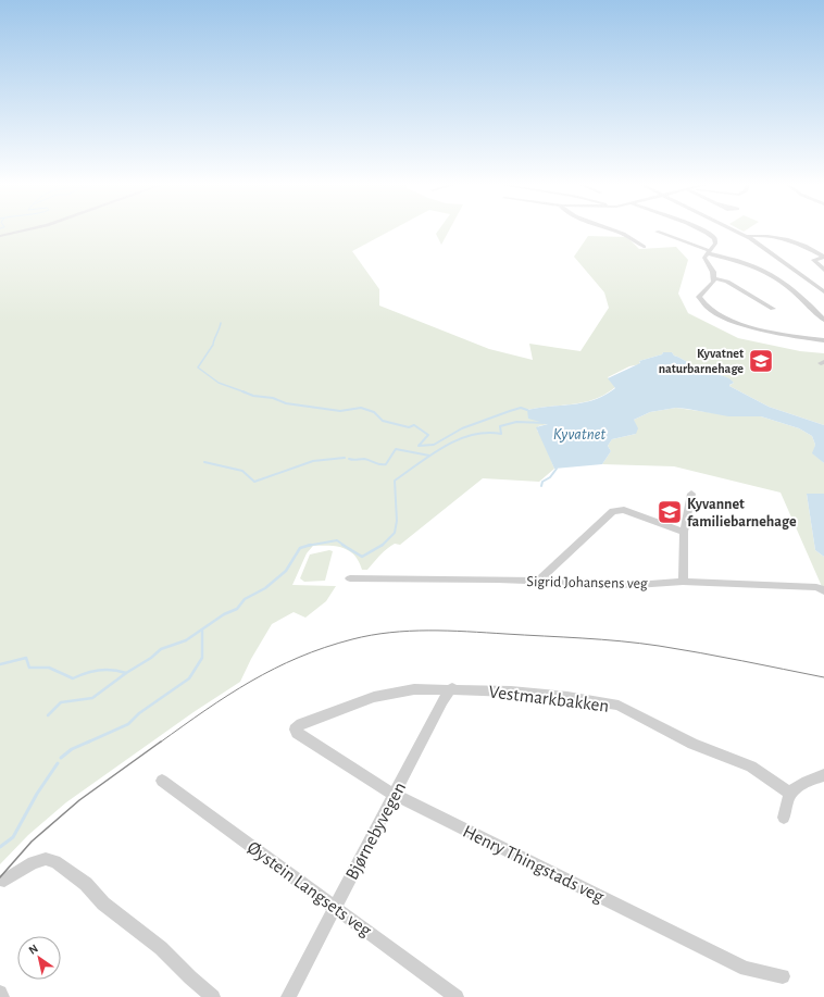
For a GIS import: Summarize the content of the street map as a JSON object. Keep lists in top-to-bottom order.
{
  "streets": {
    "street": [
      "Sigrid Johansens veg",
      "Vestmarkbakken",
      "Bjørnebyvegen",
      "Henry Thingstads veg",
      "Øystein Langsets veg"
    ]
  },
  "crossings": [
    ["Vestmarkbakken", "Bjørnebyvegen"],
    ["Vestmarkbakken", "Henry Thingstads veg"],
    ["Bjørnebyvegen", "Henry Thingstads veg"],
    ["Bjørnebyvegen", "Øystein Langsets veg"]
  ],
  "water": ["Kyvatnet"],
  "places": {
    "school or university": ["Kyvatnet naturbarnehage", "Kyvannet familiebarnehage"]
  },
  "north": "top left"
}
